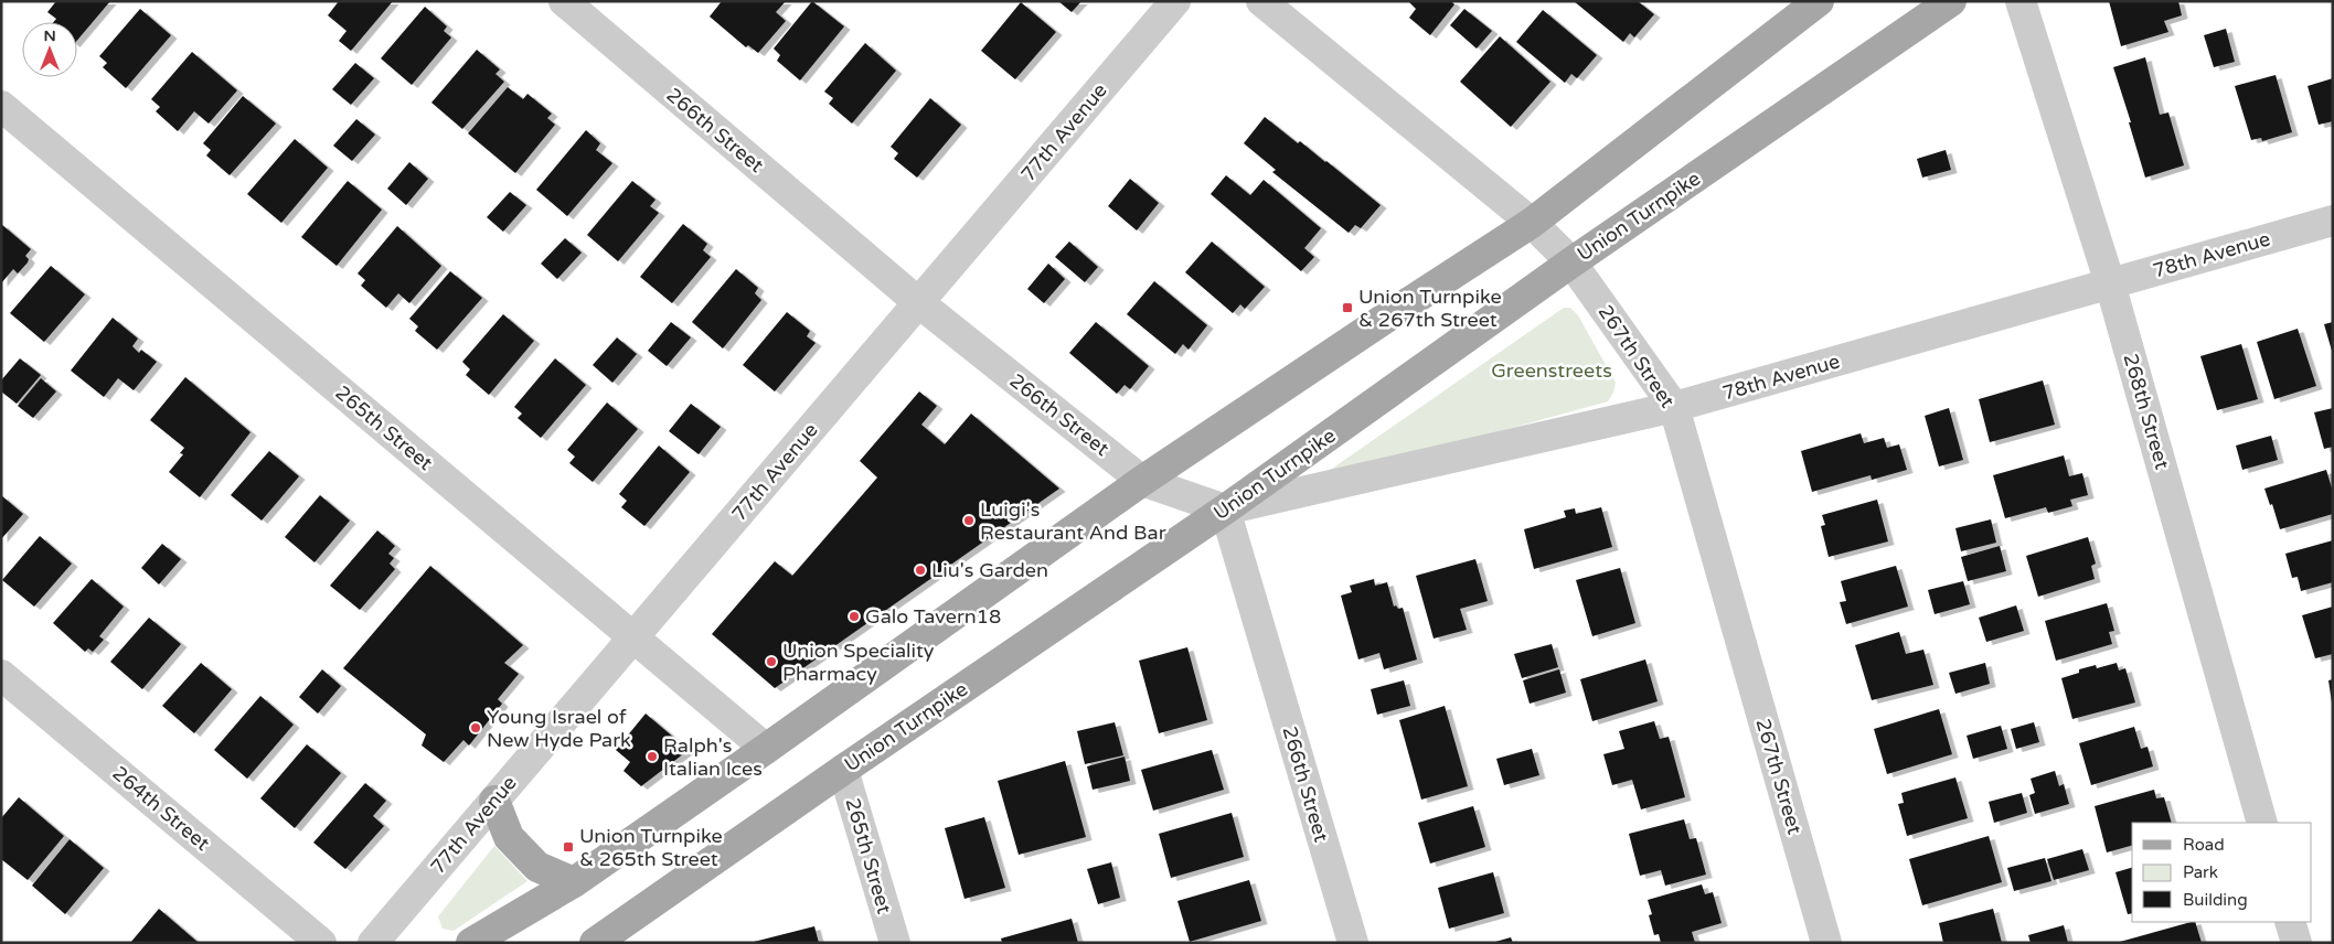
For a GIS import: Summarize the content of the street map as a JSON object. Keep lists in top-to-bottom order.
{
  "streets": {
    "main road": ["Union Turnpike"],
    "street": [
      "266th Street",
      "77th Avenue",
      "78th Avenue",
      "267th Street",
      "268th Street",
      "265th Street",
      "264th Street"
    ]
  },
  "crossings": [
    ["266th Street", "77th Avenue"],
    ["266th Street", "Union Turnpike"],
    ["266th Street", "78th Avenue"],
    ["77th Avenue", "265th Street"],
    ["Union Turnpike", "78th Avenue"],
    ["Union Turnpike", "267th Street"],
    ["Union Turnpike", "265th Street"],
    ["78th Avenue", "267th Street"],
    ["78th Avenue", "268th Street"]
  ],
  "parks": ["Greenstreets"],
  "places": {
    "transit": ["Union Turnpike & 267th Street", "Union Turnpike & 265th Street"],
    "other": [
      "Luigi's Restaurant And Bar",
      "Liu's Garden",
      "Galo Tavern18",
      "Union Speciality Pharmacy",
      "Young Israel of New Hyde Park",
      "Ralph's Italian Ices"
    ]
  },
  "legend": ["Road", "Park", "Building"],
  "north": "top"
}
